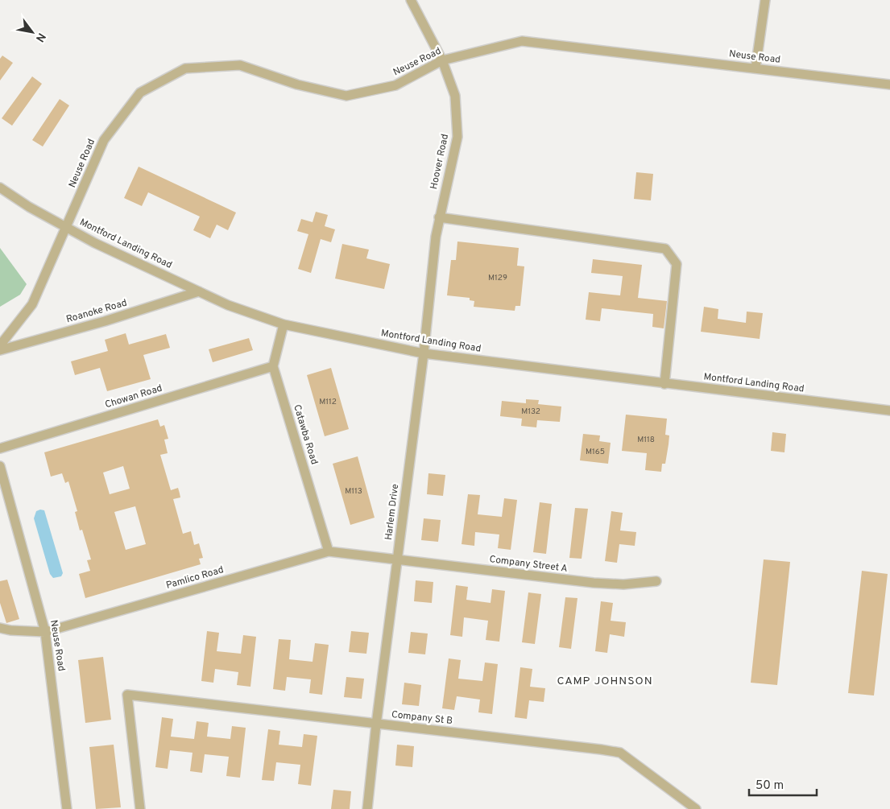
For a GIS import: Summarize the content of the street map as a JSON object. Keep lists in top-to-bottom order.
{
  "streets": {
    "street": [
      "Neuse Road",
      "Hoover Road",
      "Montford Landing Road",
      "Roanoke Road",
      "Chowan Road",
      "Catawba Road",
      "Harlem Drive",
      "Company Street A",
      "Pamlico Road",
      "Company St B"
    ]
  },
  "crossings": [
    ["Neuse Road", "Hoover Road"],
    ["Neuse Road", "Montford Landing Road"],
    ["Neuse Road", "Pamlico Road"],
    ["Hoover Road", "Harlem Drive"],
    ["Montford Landing Road", "Roanoke Road"],
    ["Montford Landing Road", "Harlem Drive"],
    ["Chowan Road", "Catawba Road"],
    ["Catawba Road", "Pamlico Road"],
    ["Harlem Drive", "Company Street A"],
    ["Harlem Drive", "Pamlico Road"],
    ["Harlem Drive", "Company St B"],
    ["Company Street A", "Pamlico Road"]
  ],
  "districts": ["CAMP JOHNSON"],
  "house_numbers": [
    "M129",
    "M112",
    "M132",
    "M118",
    "M165",
    "M113"
  ],
  "scale_bar": "50 m",
  "north": "bottom right"
}
